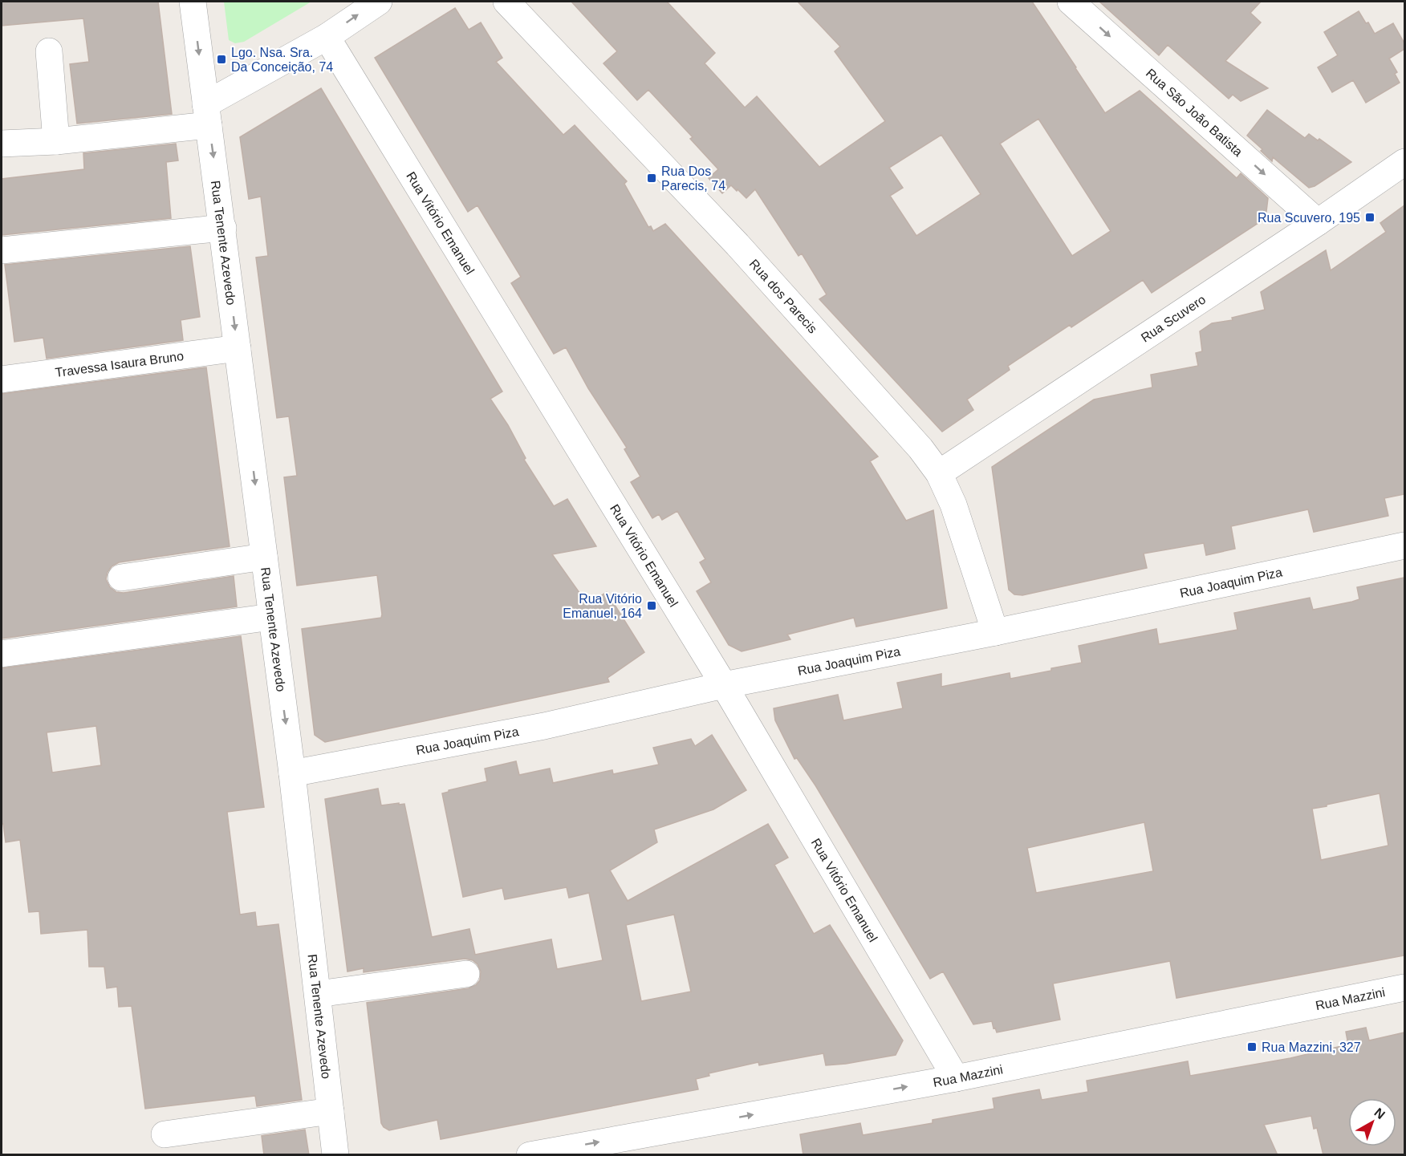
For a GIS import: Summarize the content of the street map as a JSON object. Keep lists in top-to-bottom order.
{
  "streets": {
    "street": [
      "Rua São João Batista",
      "Rua Vitório Emanuel",
      "Rua Tenente Azevedo",
      "Rua dos Parecis",
      "Rua Scuvero",
      "Travessa Isaura Bruno",
      "Rua Joaquim Piza",
      "Rua Mazzini"
    ]
  },
  "crossings": [
    ["Rua São João Batista", "Rua Scuvero"],
    ["Rua Vitório Emanuel", "Rua Joaquim Piza"],
    ["Rua Vitório Emanuel", "Rua Mazzini"],
    ["Rua Tenente Azevedo", "Travessa Isaura Bruno"],
    ["Rua Tenente Azevedo", "Rua Joaquim Piza"],
    ["Rua dos Parecis", "Rua Scuvero"],
    ["Rua dos Parecis", "Rua Joaquim Piza"]
  ],
  "one_way": ["Rua São João Batista", "Rua Tenente Azevedo", "Rua Mazzini"],
  "places": {
    "transit": [
      "Lgo. Nsa. Sra. Da Conceição, 74",
      "Rua Dos Parecis, 74",
      "Rua Scuvero, 195",
      "Rua Vitório Emanuel, 164",
      "Rua Mazzini, 327"
    ]
  },
  "north": "top right"
}
